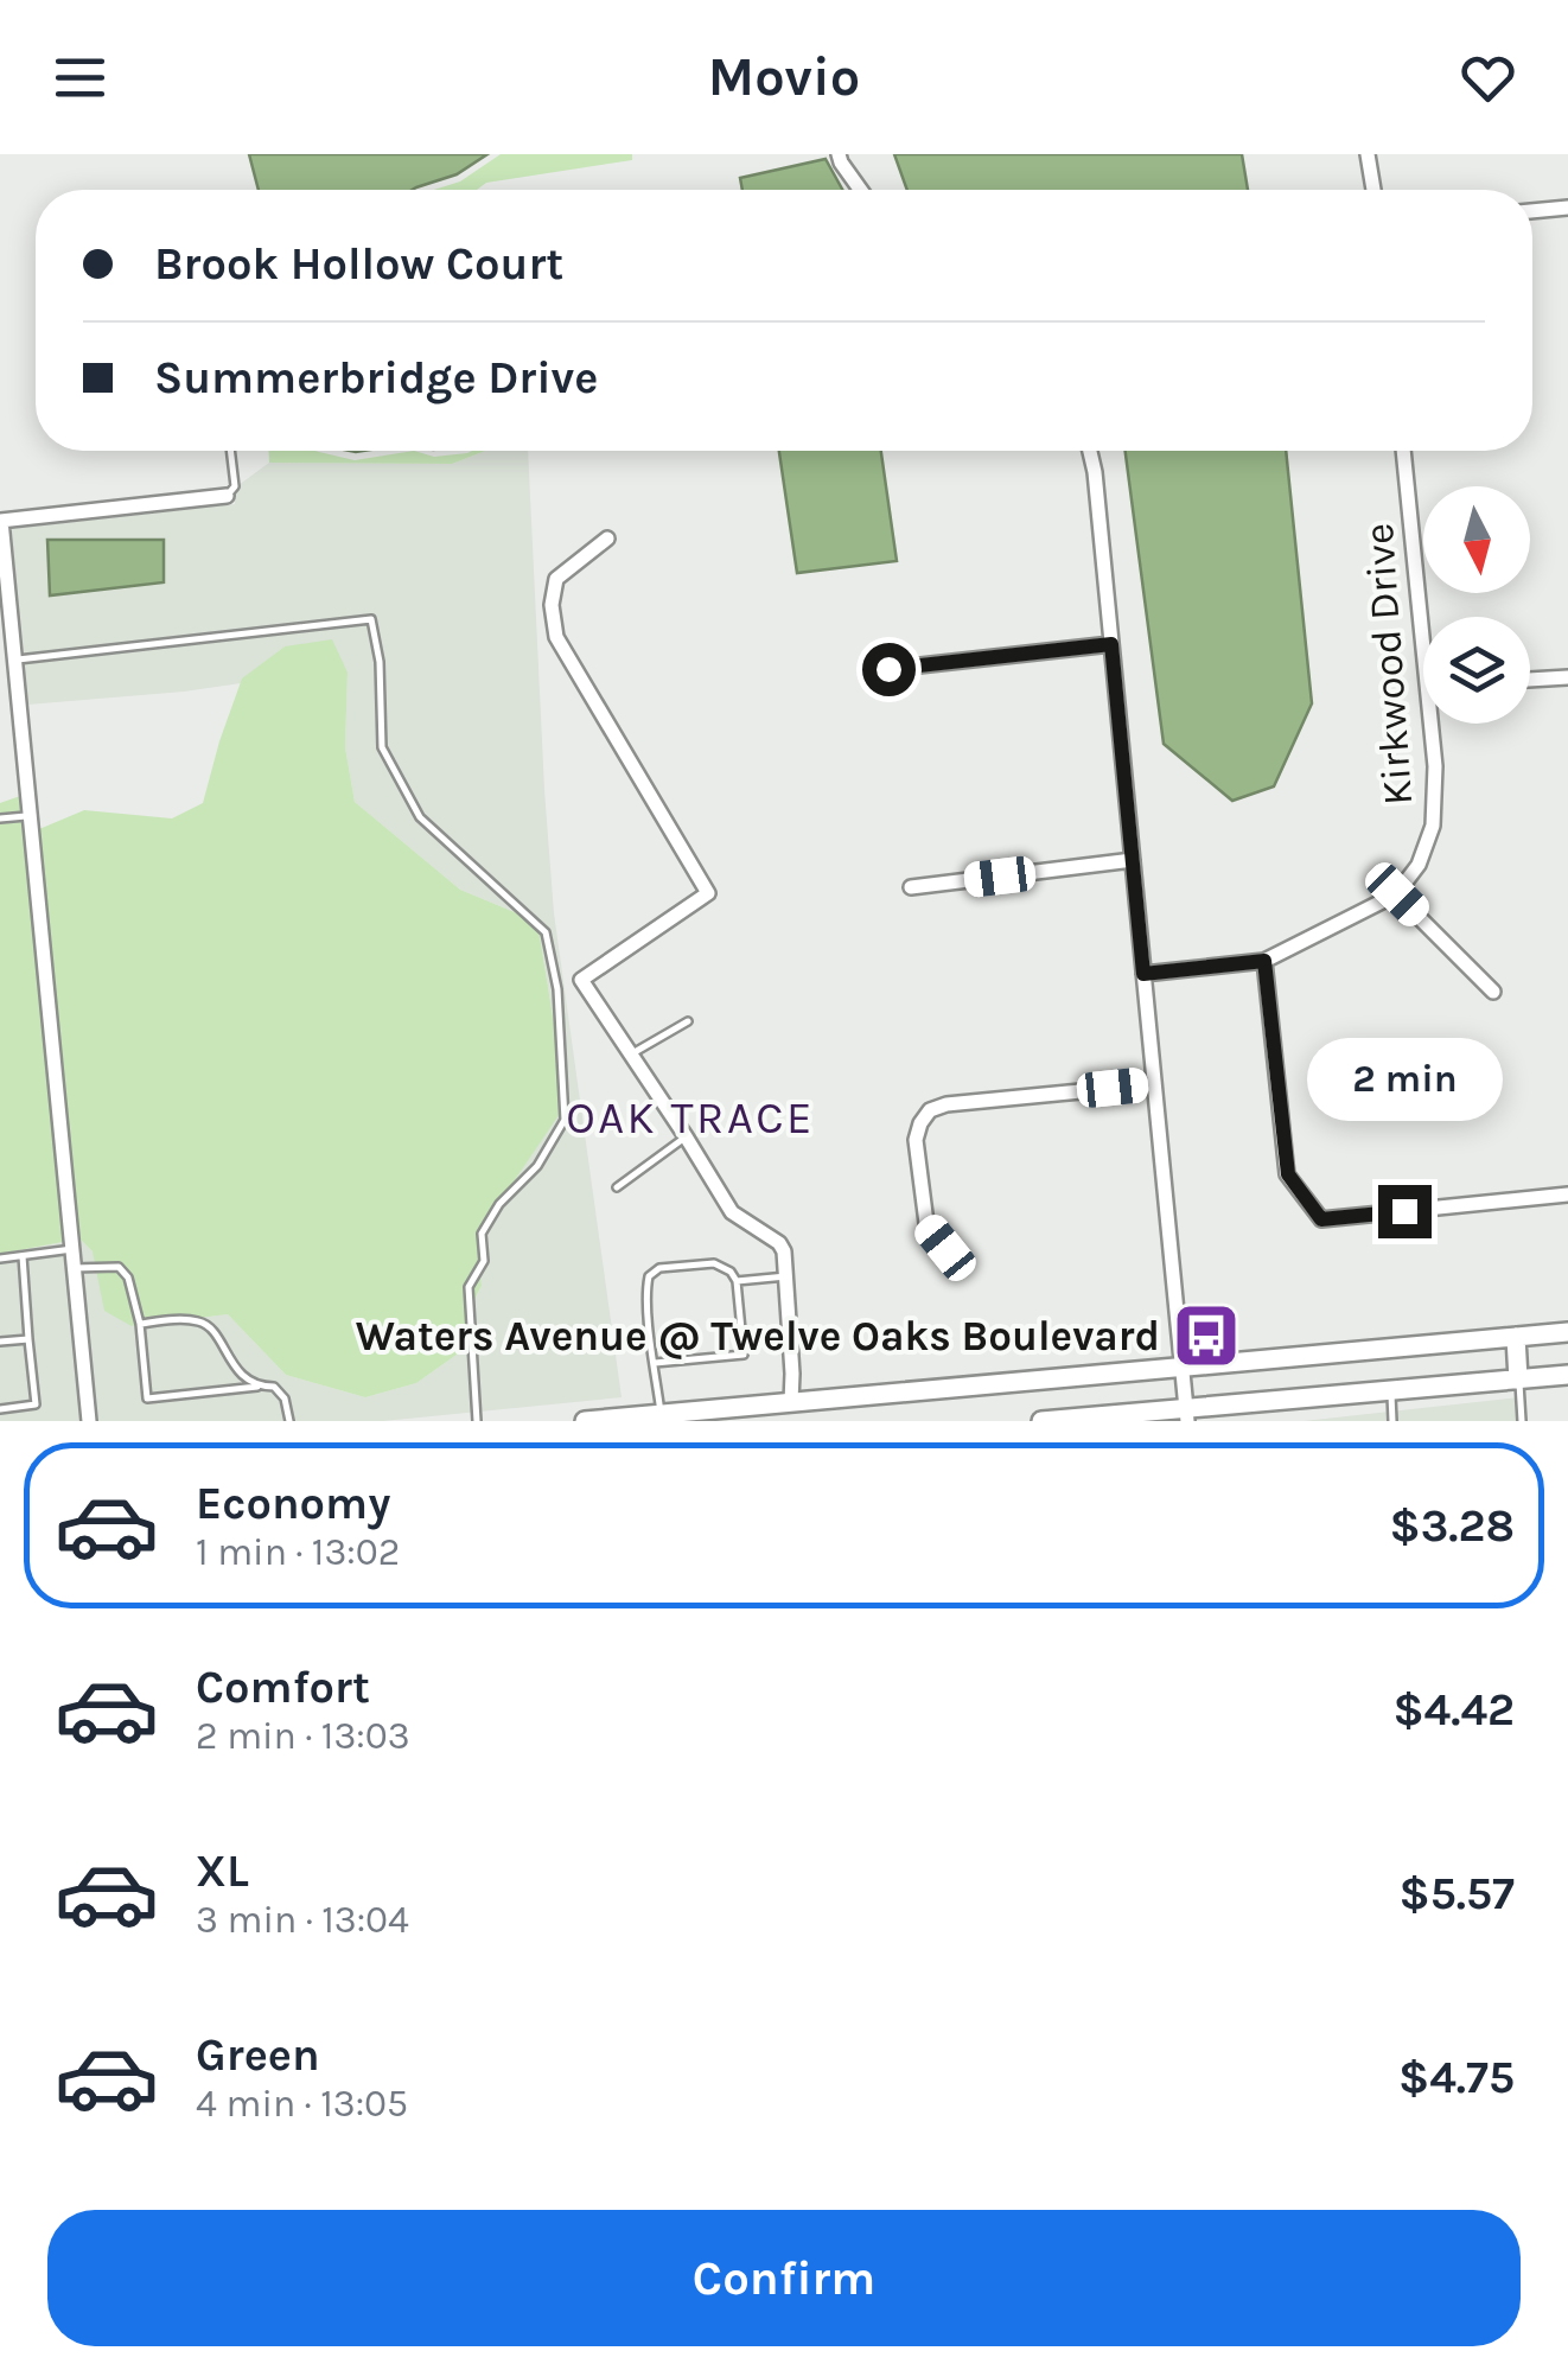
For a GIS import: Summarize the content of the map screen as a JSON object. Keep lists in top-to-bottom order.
{
  "streets": {
    "street": ["Kirkwood Drive"]
  },
  "districts": ["OAK TRACE"],
  "places": {
    "bus stop": ["Waters Avenue @ Twelve Oaks Boulevard"]
  },
  "north": "bottom",
  "page": {
    "header": "Movio",
    "banner": ["Brook Hollow Court", "Summerbridge Drive"],
    "bubble": "2 min",
    "list": [
      {
        "name": "Economy",
        "note": "1 min · 13:02",
        "value": "$3.28"
      },
      {
        "name": "Comfort",
        "note": "2 min · 13:03",
        "value": "$4.42"
      },
      {
        "name": "XL",
        "note": "3 min · 13:04",
        "value": "$5.57"
      },
      {
        "name": "Green",
        "note": "4 min · 13:05",
        "value": "$4.75"
      }
    ],
    "buttons": "Confirm"
  }
}
